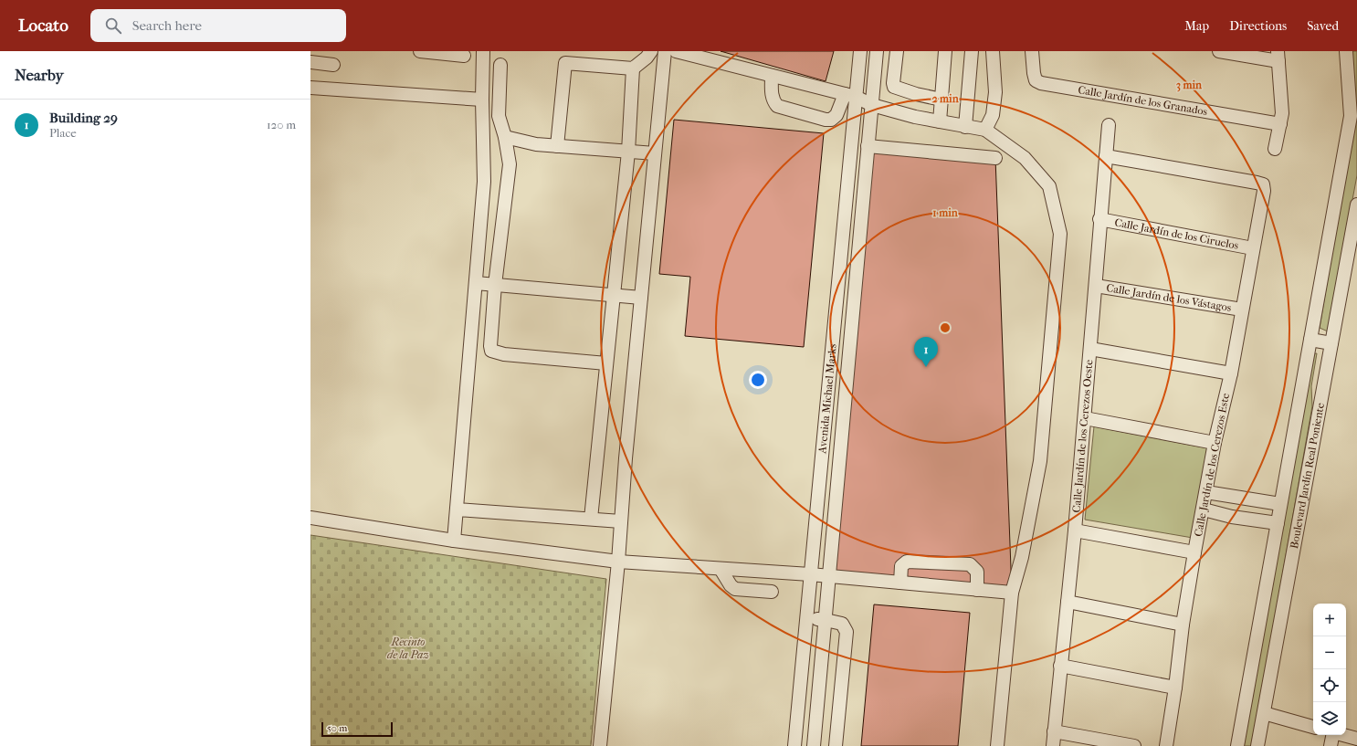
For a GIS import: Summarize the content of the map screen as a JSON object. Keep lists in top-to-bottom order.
{
  "streets": {
    "street": [
      "Calle Jardín de los Granados",
      "Calle Jardín de los Ciruelos",
      "Calle Jardín de los Vástagos",
      "Avenida Michael Marks",
      "Calle Jardín de los Cerezos Oeste",
      "Calle Jardín de los Cerezos Este",
      "Boulevard Jardín Real Poniente"
    ]
  },
  "crossings": [
    ["Calle Jardín de los Ciruelos", "Calle Jardín de los Cerezos Oeste"],
    ["Calle Jardín de los Ciruelos", "Calle Jardín de los Cerezos Este"],
    ["Calle Jardín de los Vástagos", "Calle Jardín de los Cerezos Oeste"],
    ["Calle Jardín de los Vástagos", "Calle Jardín de los Cerezos Este"],
    ["Calle Jardín de los Cerezos Oeste", "Calle Jardín de los Cerezos Este"],
    ["Calle Jardín de los Cerezos Este", "Boulevard Jardín Real Poniente"]
  ],
  "parks": ["Recinto de la Paz"],
  "scale_bar": "50 m",
  "page": {
    "header": "Locato",
    "search": "Search here",
    "nav": ["Map", "Directions", "Saved"],
    "heading": "Nearby",
    "list": [
      {
        "mark": "1",
        "name": "Building 29",
        "note": "Place",
        "value": "120 m"
      }
    ],
    "pins": "1",
    "map_buttons": ["+", "−"],
    "scale": "50 m"
  },
  "rings": ["3 min", "2 min", "1 min"]
}
